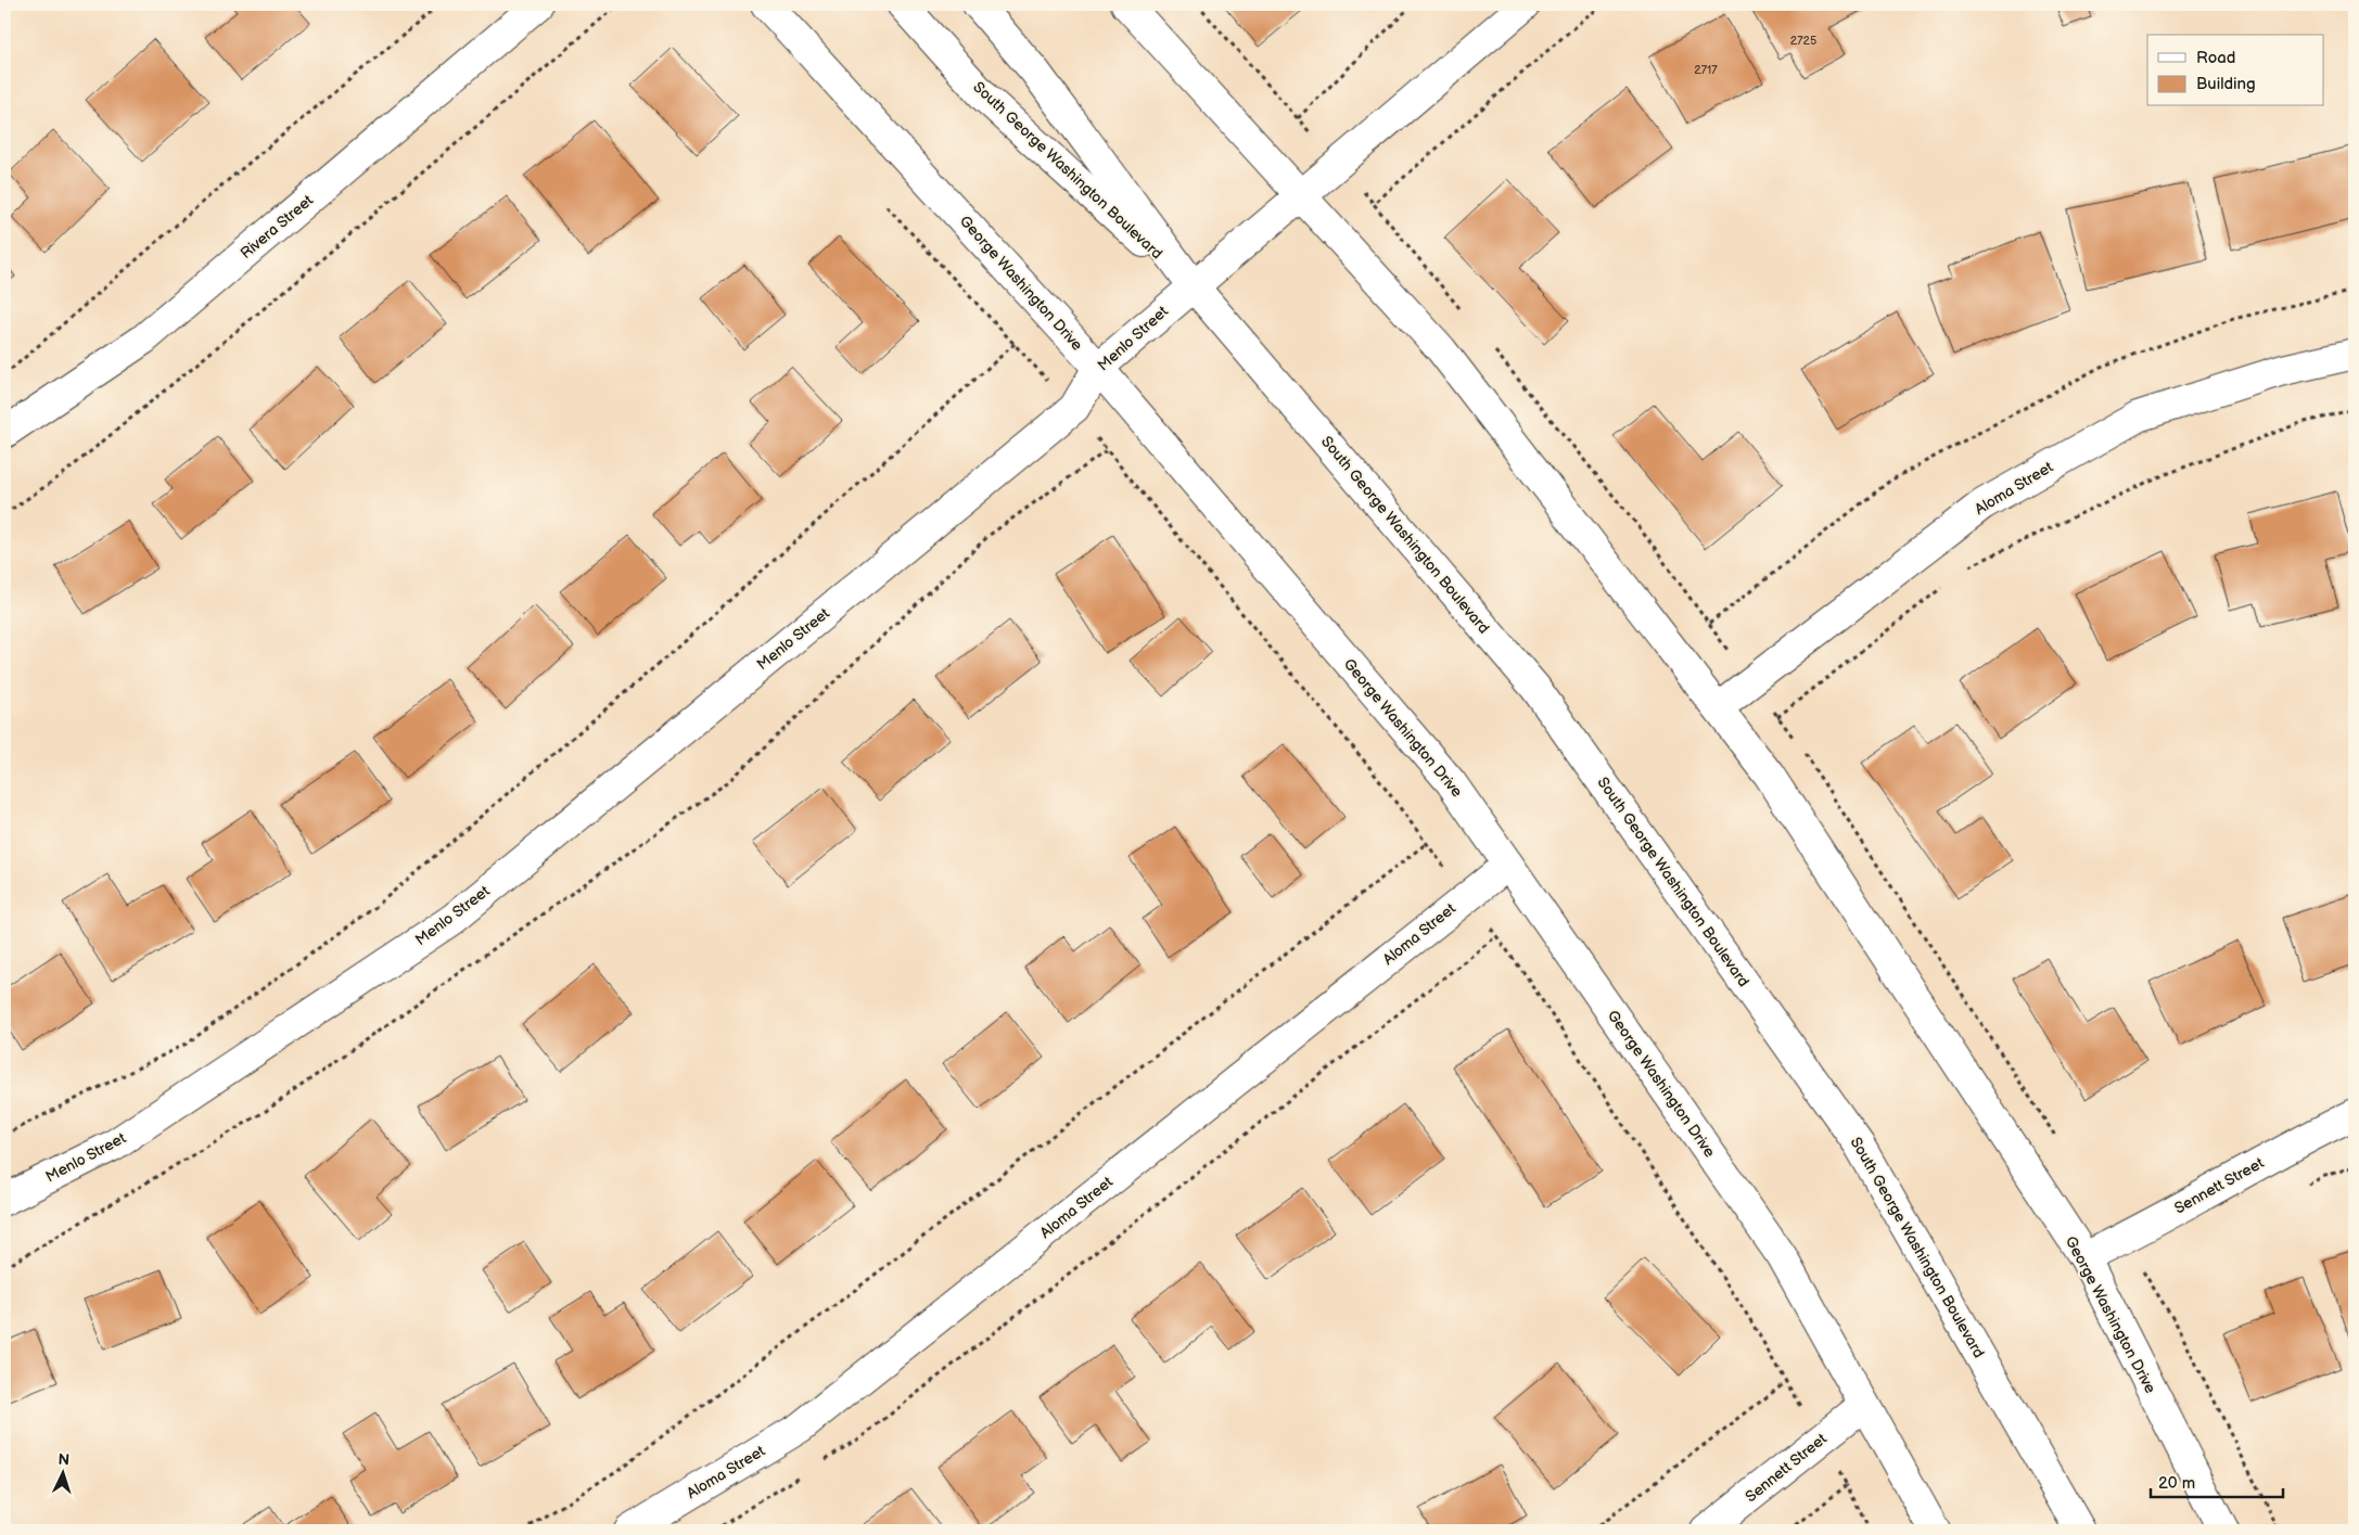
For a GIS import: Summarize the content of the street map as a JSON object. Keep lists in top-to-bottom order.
{
  "streets": {
    "street": [
      "South George Washington Boulevard",
      "Rivera Street",
      "George Washington Drive",
      "Menlo Street",
      "Aloma Street",
      "Sennett Street"
    ]
  },
  "crossings": [
    ["South George Washington Boulevard", "Menlo Street"],
    ["George Washington Drive", "Menlo Street"],
    ["George Washington Drive", "Aloma Street"],
    ["George Washington Drive", "Sennett Street"]
  ],
  "house_numbers": ["2725", "2717"],
  "legend": ["Road", "Building"],
  "scale_bar": "20 m",
  "north": "top"
}
